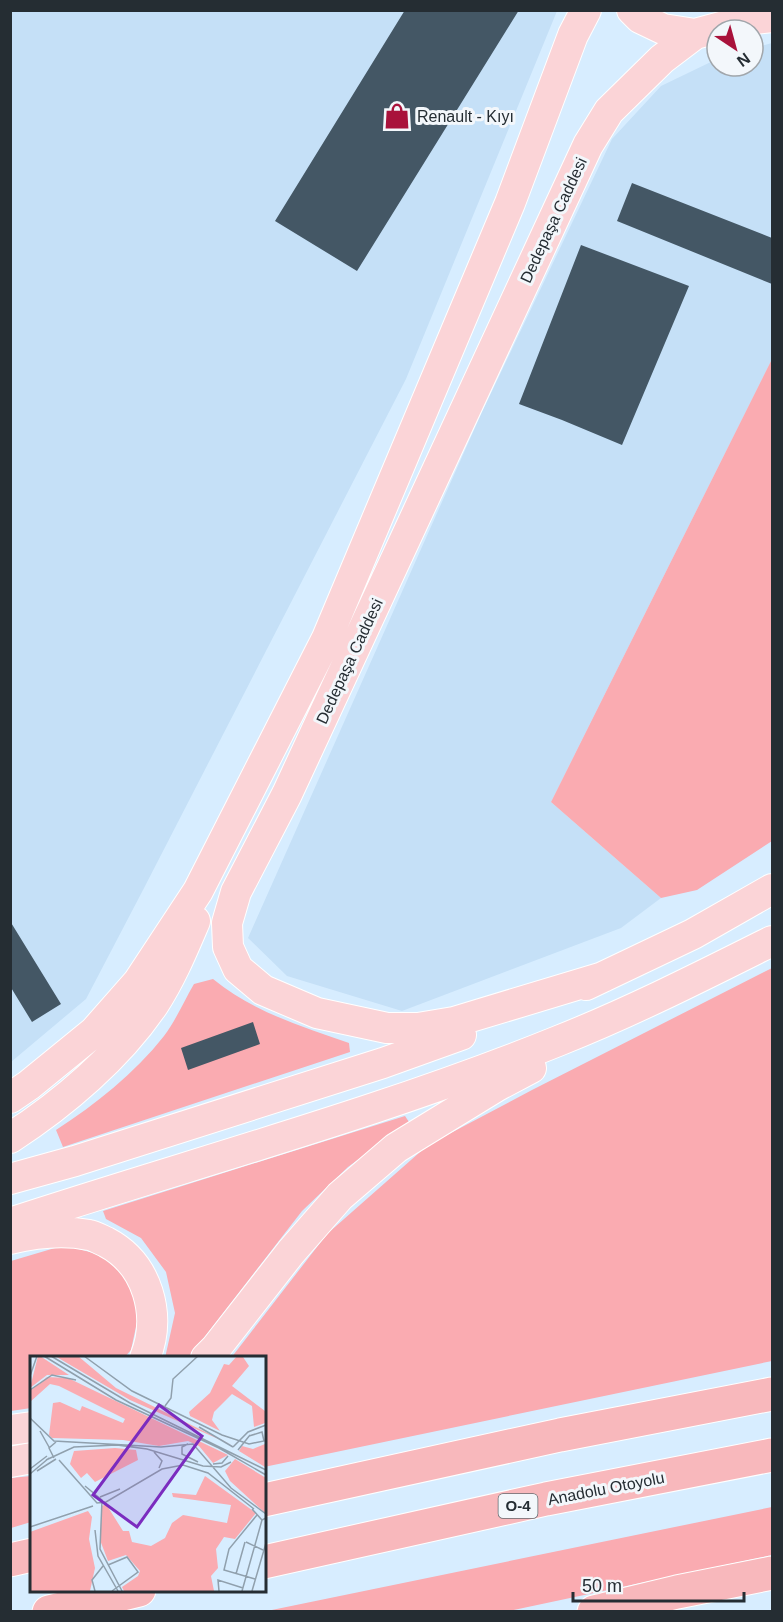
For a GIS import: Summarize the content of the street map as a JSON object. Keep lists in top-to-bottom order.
{
  "streets": {
    "highway": ["Anadolu Otoyolu", "O-4"],
    "main road": ["Dedepaşa Caddesi"]
  },
  "places": {
    "shop": ["Renault - Kıyı"]
  },
  "scale_bar": "50 m",
  "north": "bottom right"
}
